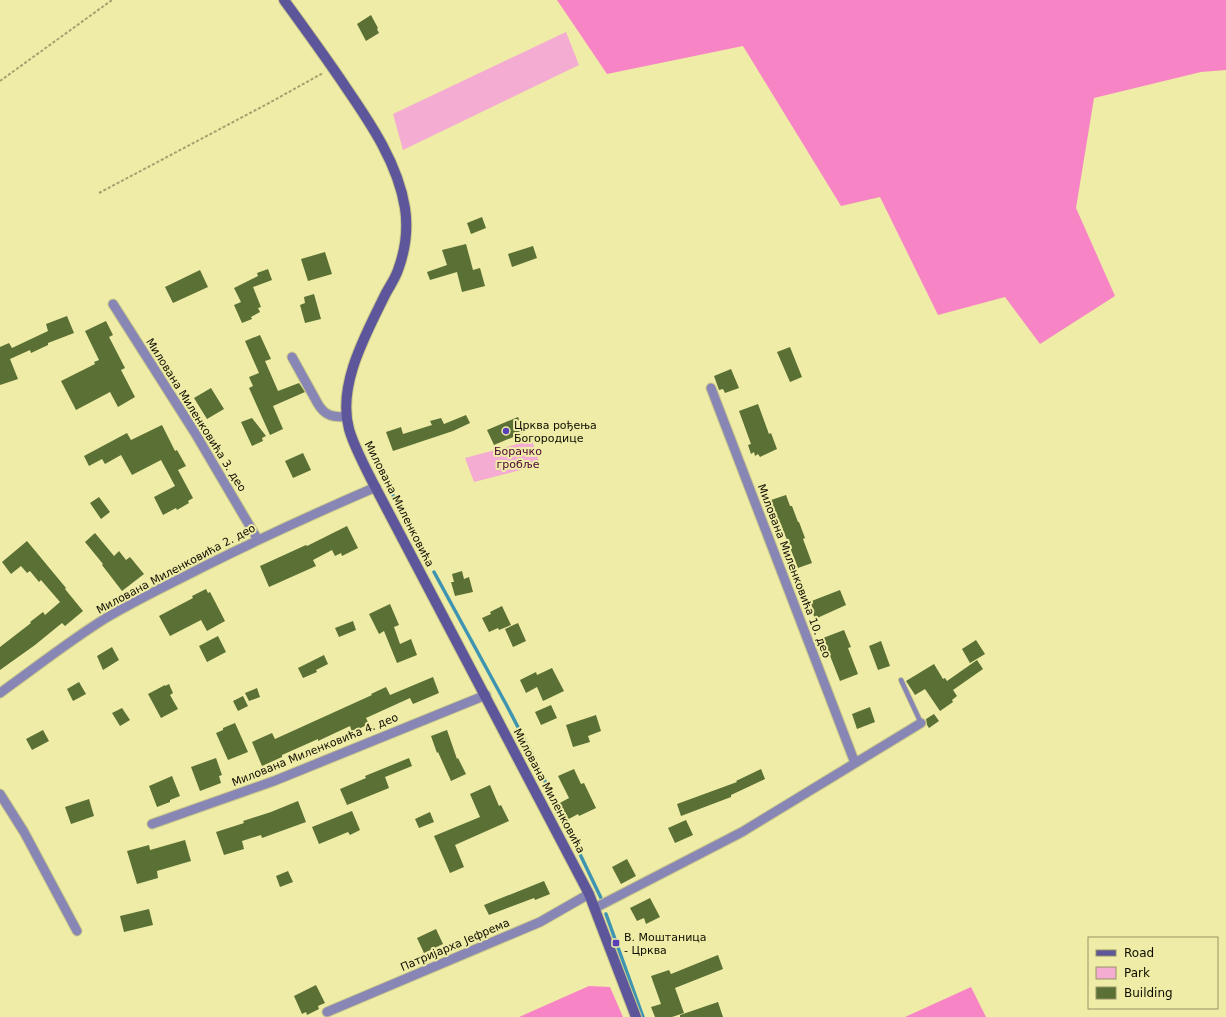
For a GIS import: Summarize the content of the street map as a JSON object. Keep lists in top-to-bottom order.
{
  "streets": {
    "street": [
      "Милована Миленковића 3. део",
      "Милована Миленковића",
      "Милована Миленковића 2. део",
      "Милована Миленковића 10. део",
      "Милована Миленковића 4. део",
      "Патријарха Јефрема"
    ]
  },
  "crossings": [
    ["Милована Миленковића 3. део", "Милована Миленковића 2. део"],
    ["Милована Миленковића", "Милована Миленковића 2. део"],
    ["Милована Миленковића", "Милована Миленковића 4. део"],
    ["Милована Миленковића", "Патријарха Јефрема"]
  ],
  "parks": ["Борачко гробље"],
  "places": {
    "other": ["Црква рођења Богородице"],
    "transit": ["В. Моштаница - Црква"]
  },
  "legend": ["Road", "Park", "Building"]
}
